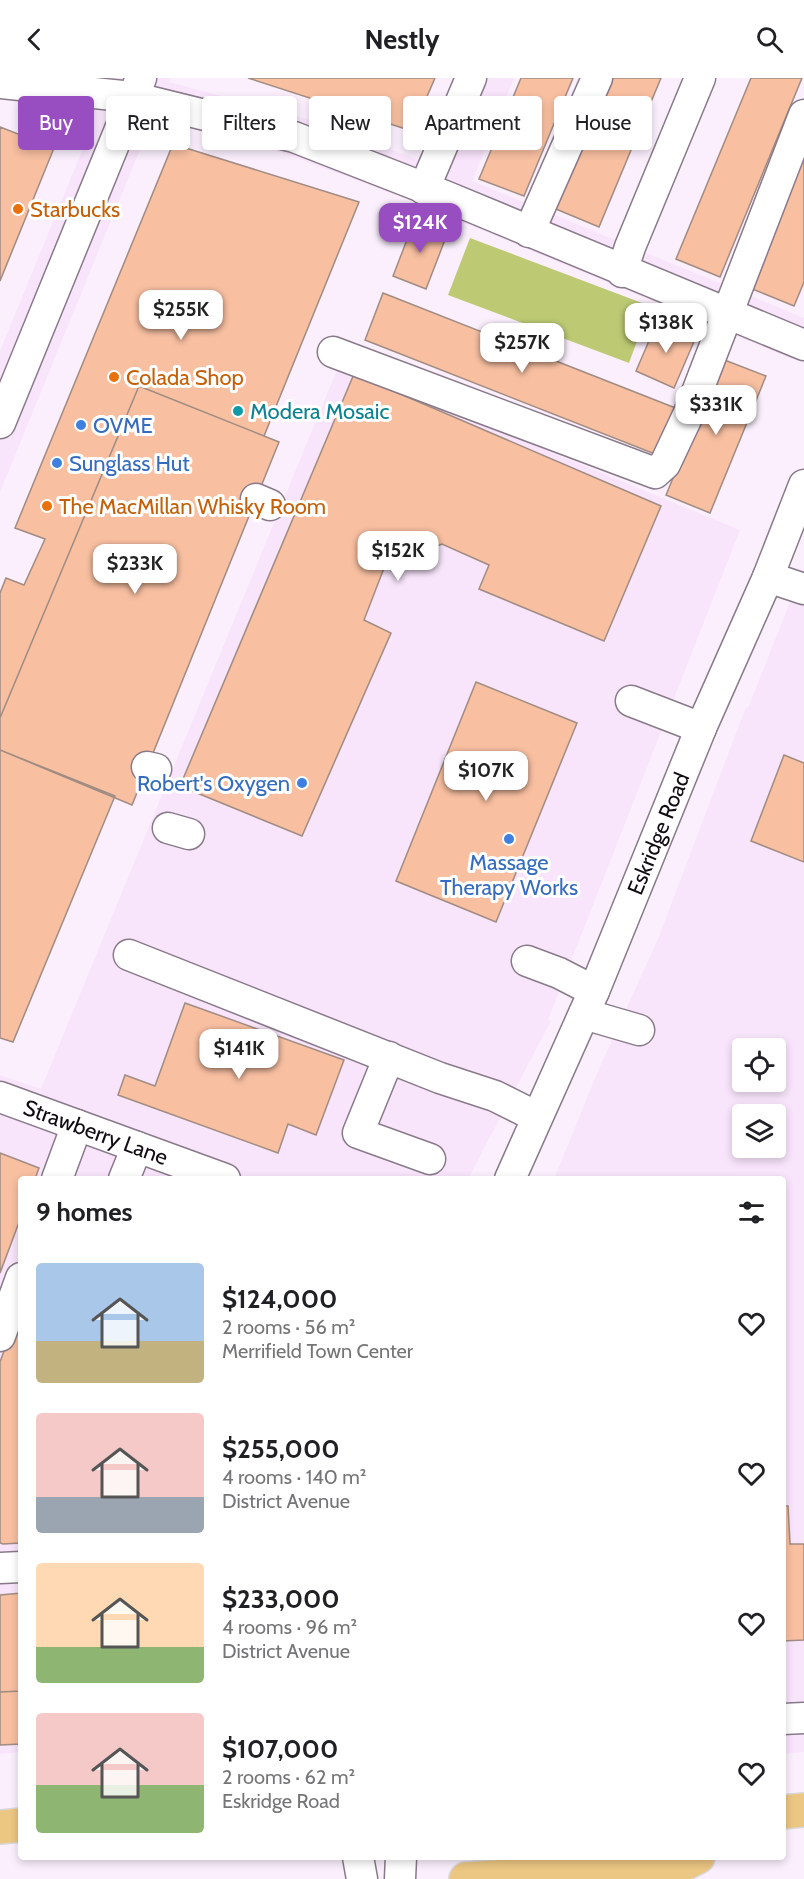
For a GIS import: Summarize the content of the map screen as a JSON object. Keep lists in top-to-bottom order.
{
  "streets": {
    "street": ["Eskridge Road", "Strawberry Lane"]
  },
  "places": [
    "Starbucks",
    "Colada Shop",
    "Modera Mosaic",
    "OVME",
    "Sunglass Hut",
    "The MacMillan Whisky Room",
    "Robert's Oxygen",
    "Massage Therapy Works"
  ],
  "page": {
    "header": "Nestly",
    "chip": [
      "Buy",
      "Rent",
      "Filters",
      "New",
      "Apartment",
      "House"
    ],
    "price": [
      "$124K",
      "$255K",
      "$138K",
      "$257K",
      "$331K",
      "$152K",
      "$233K",
      "$107K",
      "$141K"
    ],
    "heading": "9 homes",
    "list": [
      {
        "name": "$124,000",
        "note": "2 rooms · 56 m² · Merrifield Town Center"
      },
      {
        "name": "$255,000",
        "note": "4 rooms · 140 m² · District Avenue"
      },
      {
        "name": "$233,000",
        "note": "4 rooms · 96 m² · District Avenue"
      },
      {
        "name": "$107,000",
        "note": "2 rooms · 62 m² · Eskridge Road"
      }
    ]
  }
}
